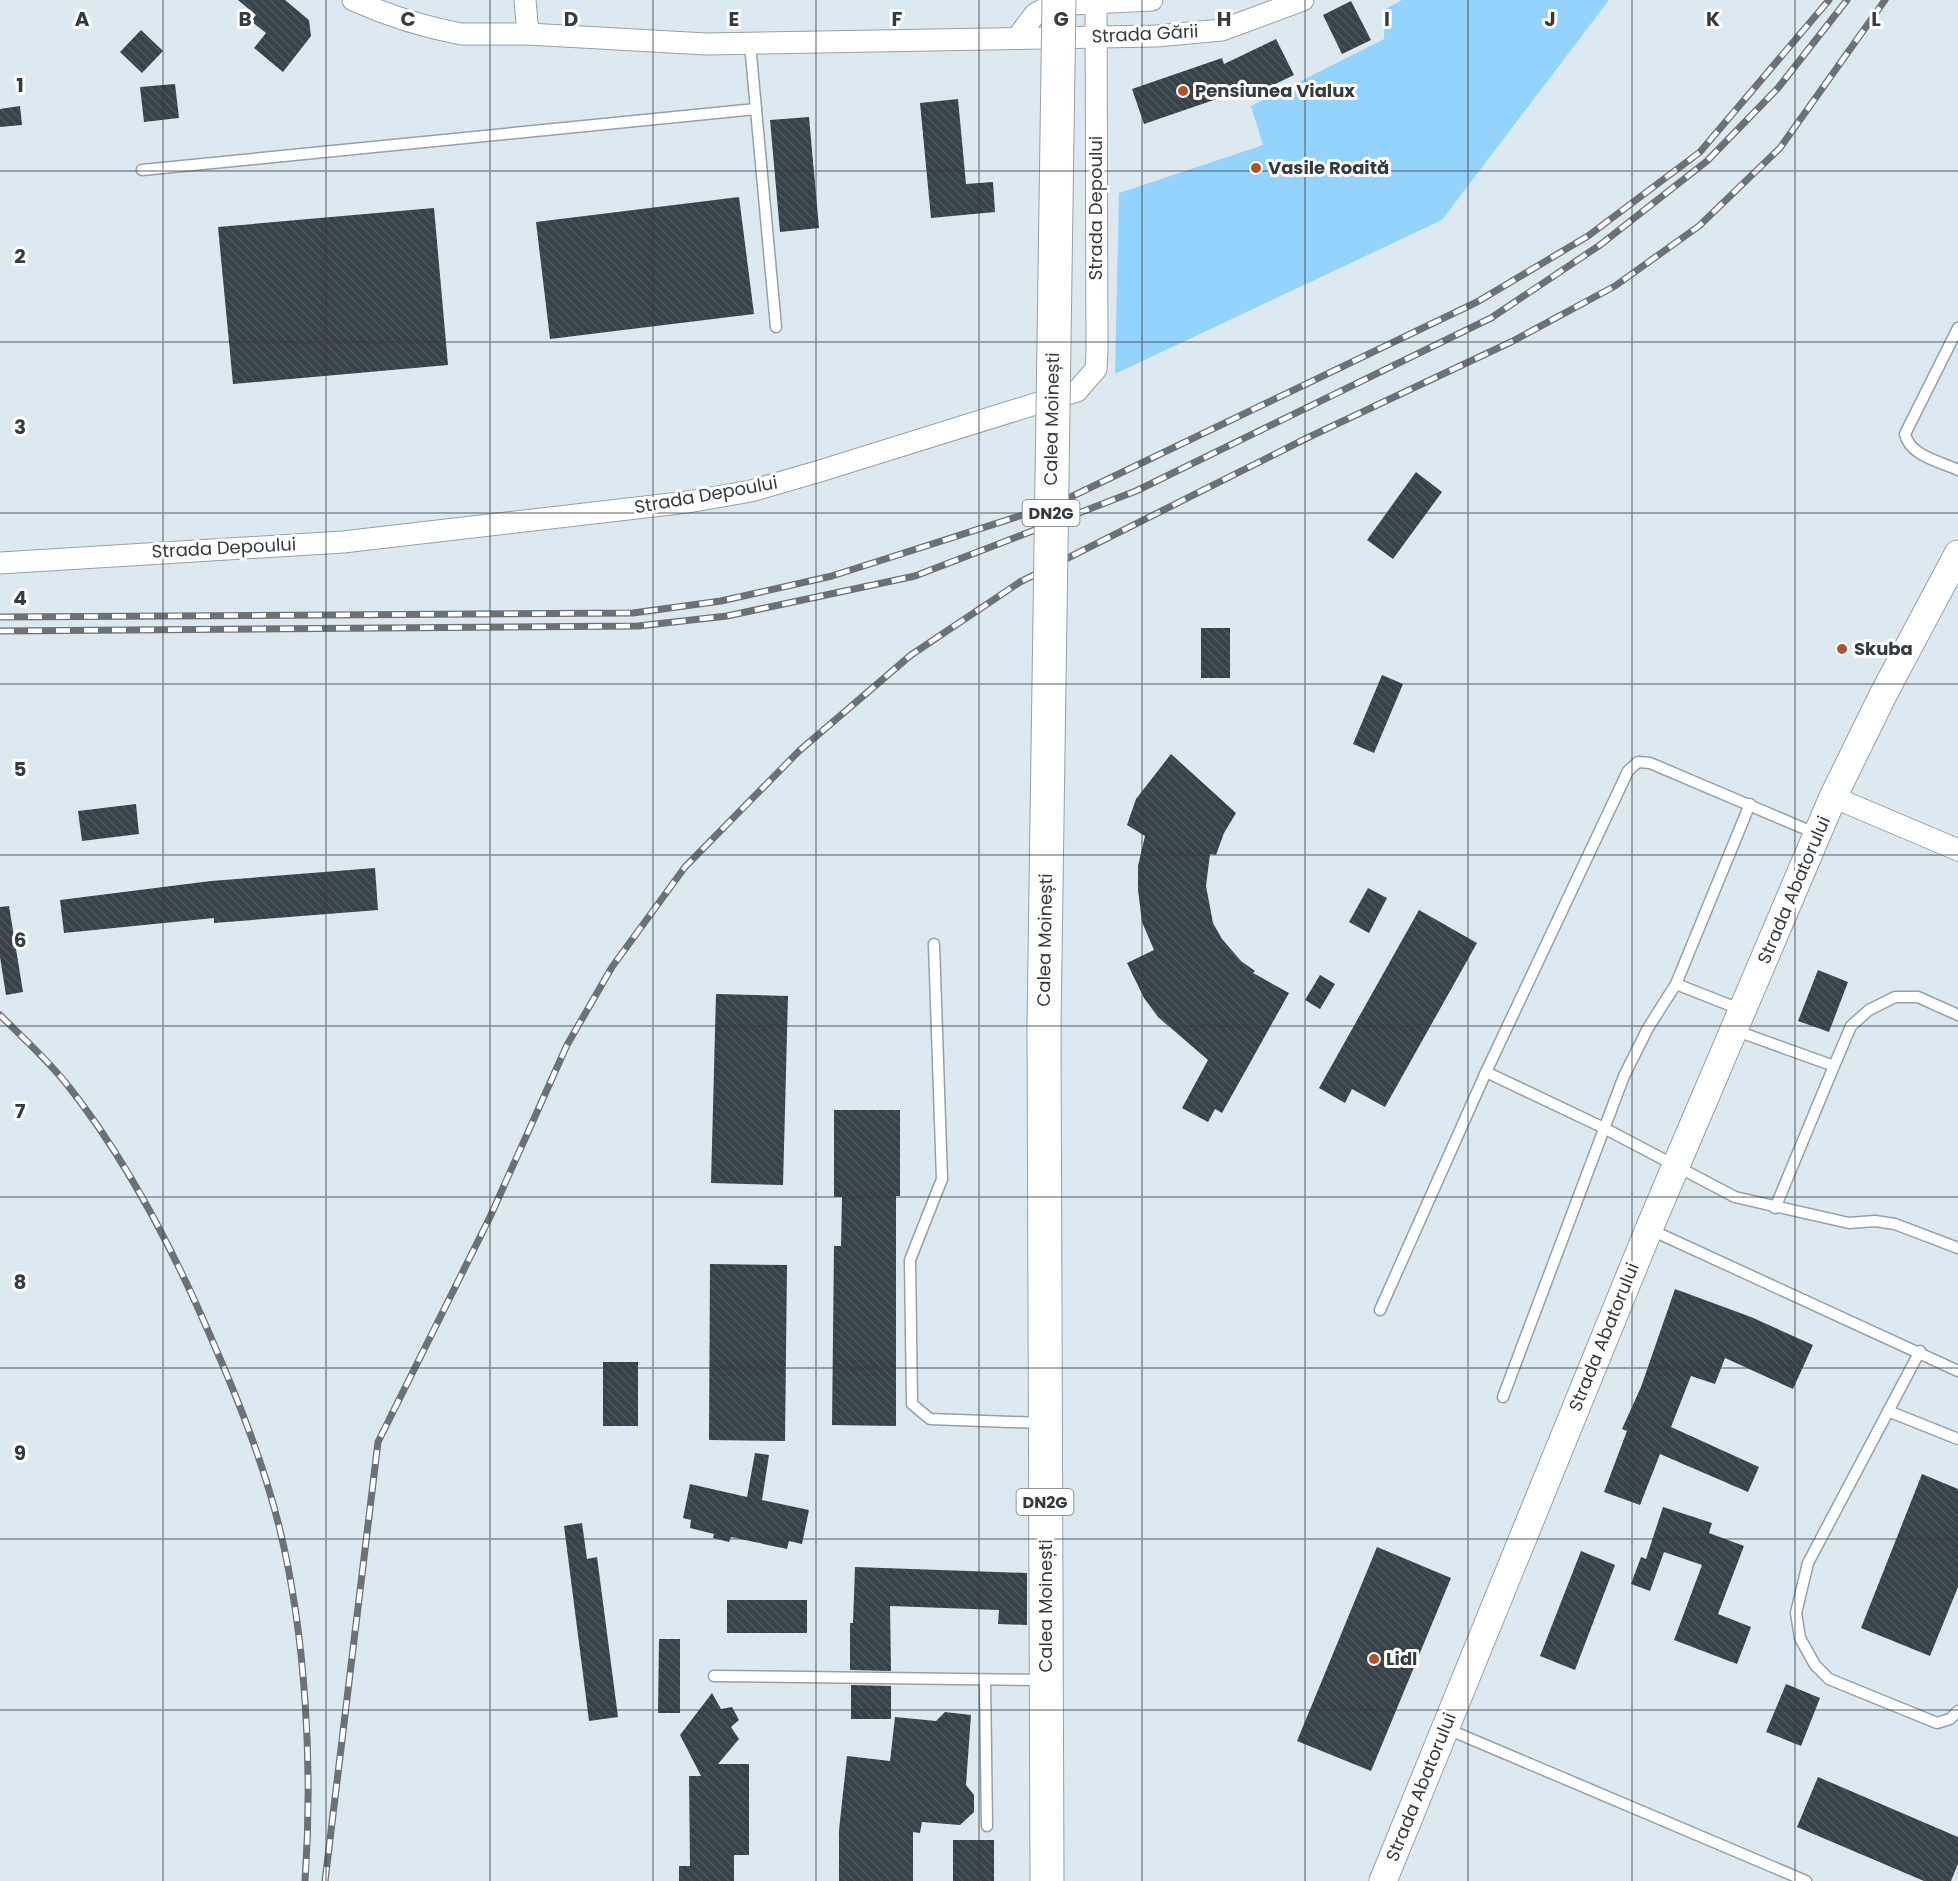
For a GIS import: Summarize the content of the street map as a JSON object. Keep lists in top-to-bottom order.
{
  "streets": {
    "main road": ["Calea Moinești", "DN2G"],
    "street": ["Strada Gării", "Strada Depoului", "Strada Abatorului"]
  },
  "crossings": [
    ["Strada Gării", "Strada Depoului"]
  ],
  "places": [
    "Pensiunea Vialux",
    "Vasile Roaită",
    "Skuba",
    "Lidl"
  ],
  "grid": {
    "columns": [
      "A",
      "B",
      "C",
      "D",
      "E",
      "F",
      "G",
      "H",
      "I",
      "J",
      "K",
      "L"
    ],
    "rows": [
      "1",
      "2",
      "3",
      "4",
      "5",
      "6",
      "7",
      "8",
      "9"
    ]
  }
}
